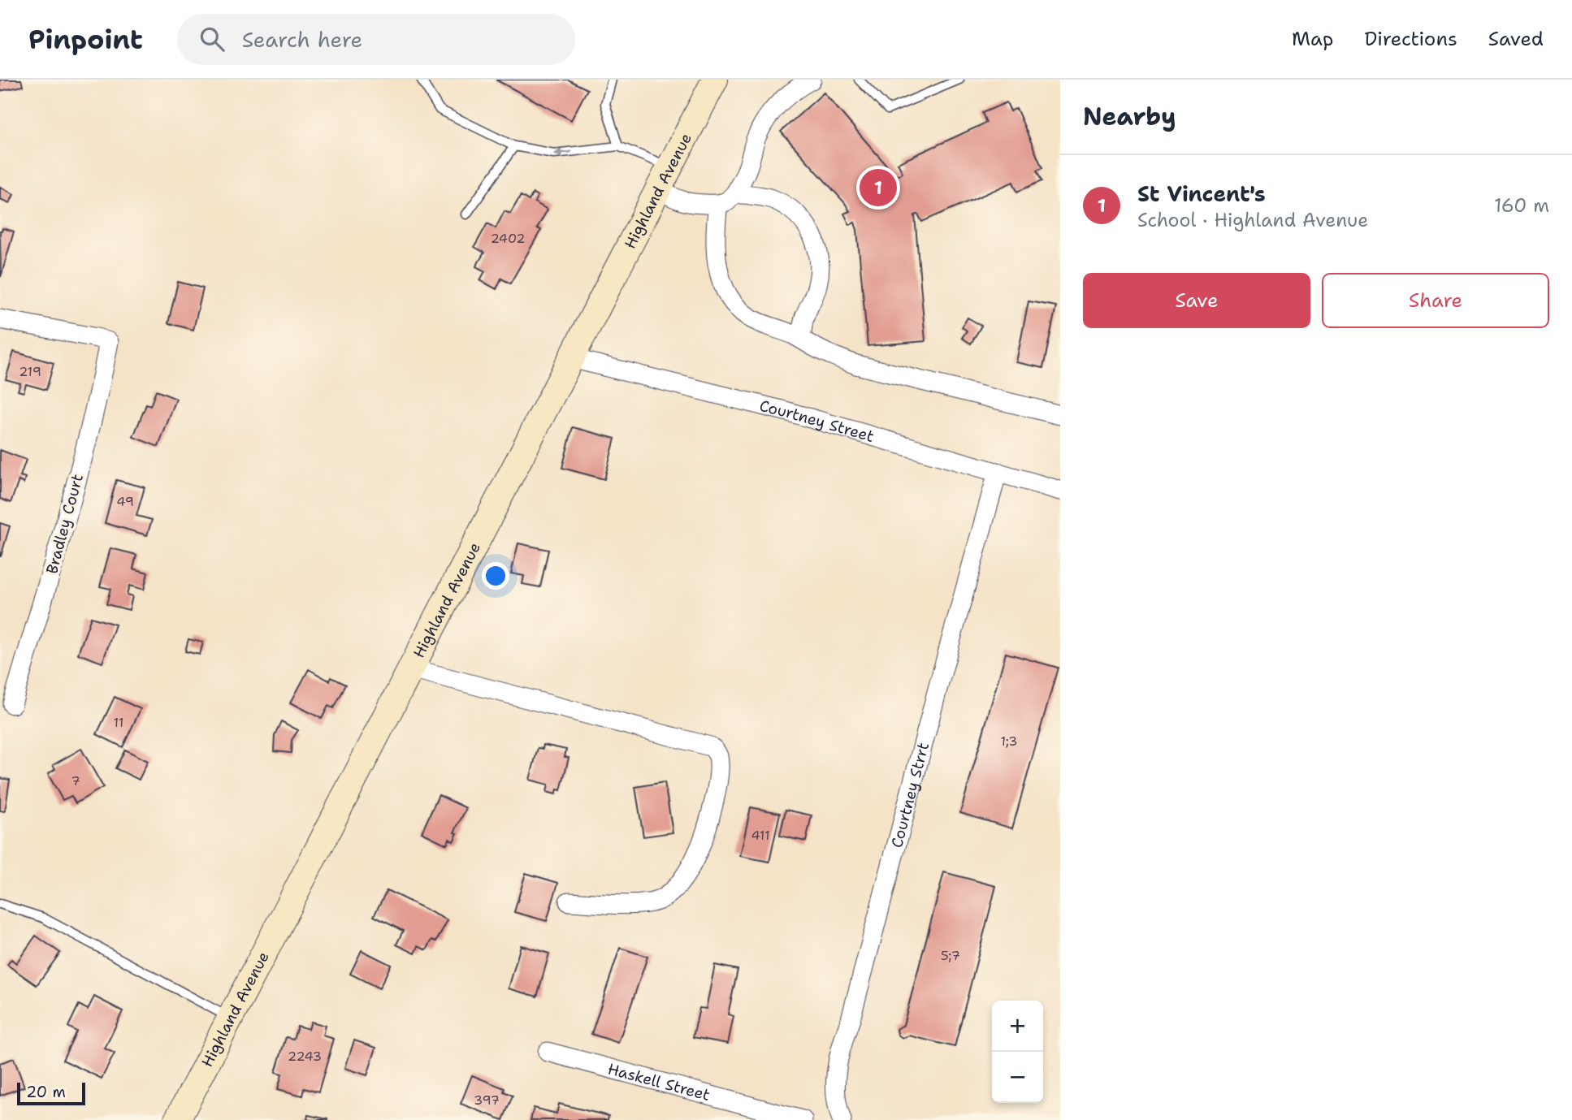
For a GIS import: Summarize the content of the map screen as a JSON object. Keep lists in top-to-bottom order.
{
  "streets": {
    "main road": ["Highland Avenue"],
    "street": [
      "Courtney Street",
      "Bradley Court",
      "Courtney Strrt",
      "Haskell Street"
    ]
  },
  "crossings": [
    ["Highland Avenue", "Courtney Street"],
    ["Courtney Street", "Courtney Strrt"]
  ],
  "house_numbers": [
    "2402",
    "219",
    "49",
    "11",
    "1;3",
    "7",
    "411",
    "5;7",
    "2243",
    "397"
  ],
  "scale_bar": "20 m",
  "page": {
    "header": "Pinpoint",
    "search": "Search here",
    "nav": ["Map", "Directions", "Saved"],
    "heading": "Nearby",
    "list": [
      {
        "mark": "1",
        "name": "St Vincent's",
        "note": "School · Highland Avenue",
        "value": "160 m"
      }
    ],
    "pins": "1",
    "buttons": ["Save", "Share"],
    "map_buttons": ["+", "−"],
    "scale": "20 m"
  }
}
